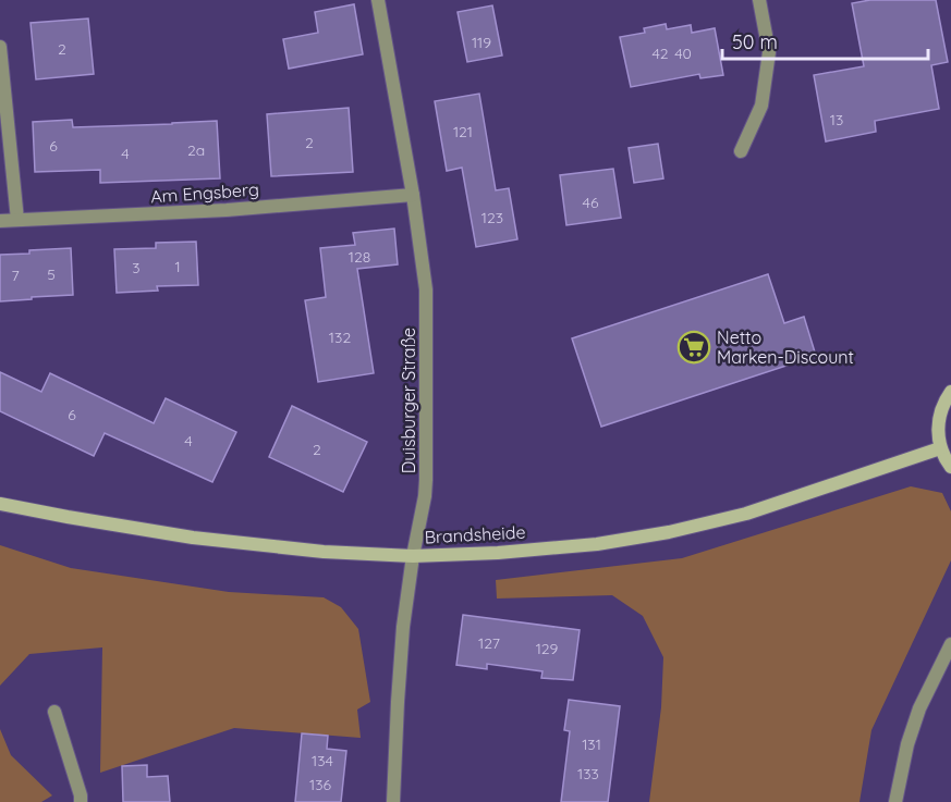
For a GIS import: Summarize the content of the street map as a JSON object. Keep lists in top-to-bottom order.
{
  "streets": {
    "main road": ["Brandsheide"],
    "street": ["Am Engsberg", "Duisburger Straße"]
  },
  "crossings": [
    ["Am Engsberg", "Duisburger Straße"],
    ["Duisburger Straße", "Brandsheide"]
  ],
  "places": {
    "supermarket": ["Netto Marken-Discount"]
  },
  "house_numbers": [
    "119",
    "2",
    "42",
    "40",
    "13",
    "121",
    "2",
    "6",
    "2a",
    "4",
    "46",
    "123",
    "128",
    "1",
    "3",
    "5",
    "7",
    "132",
    "6",
    "4",
    "2",
    "127",
    "129",
    "131",
    "134",
    "133",
    "136"
  ],
  "scale_bar": "50 m"
}
